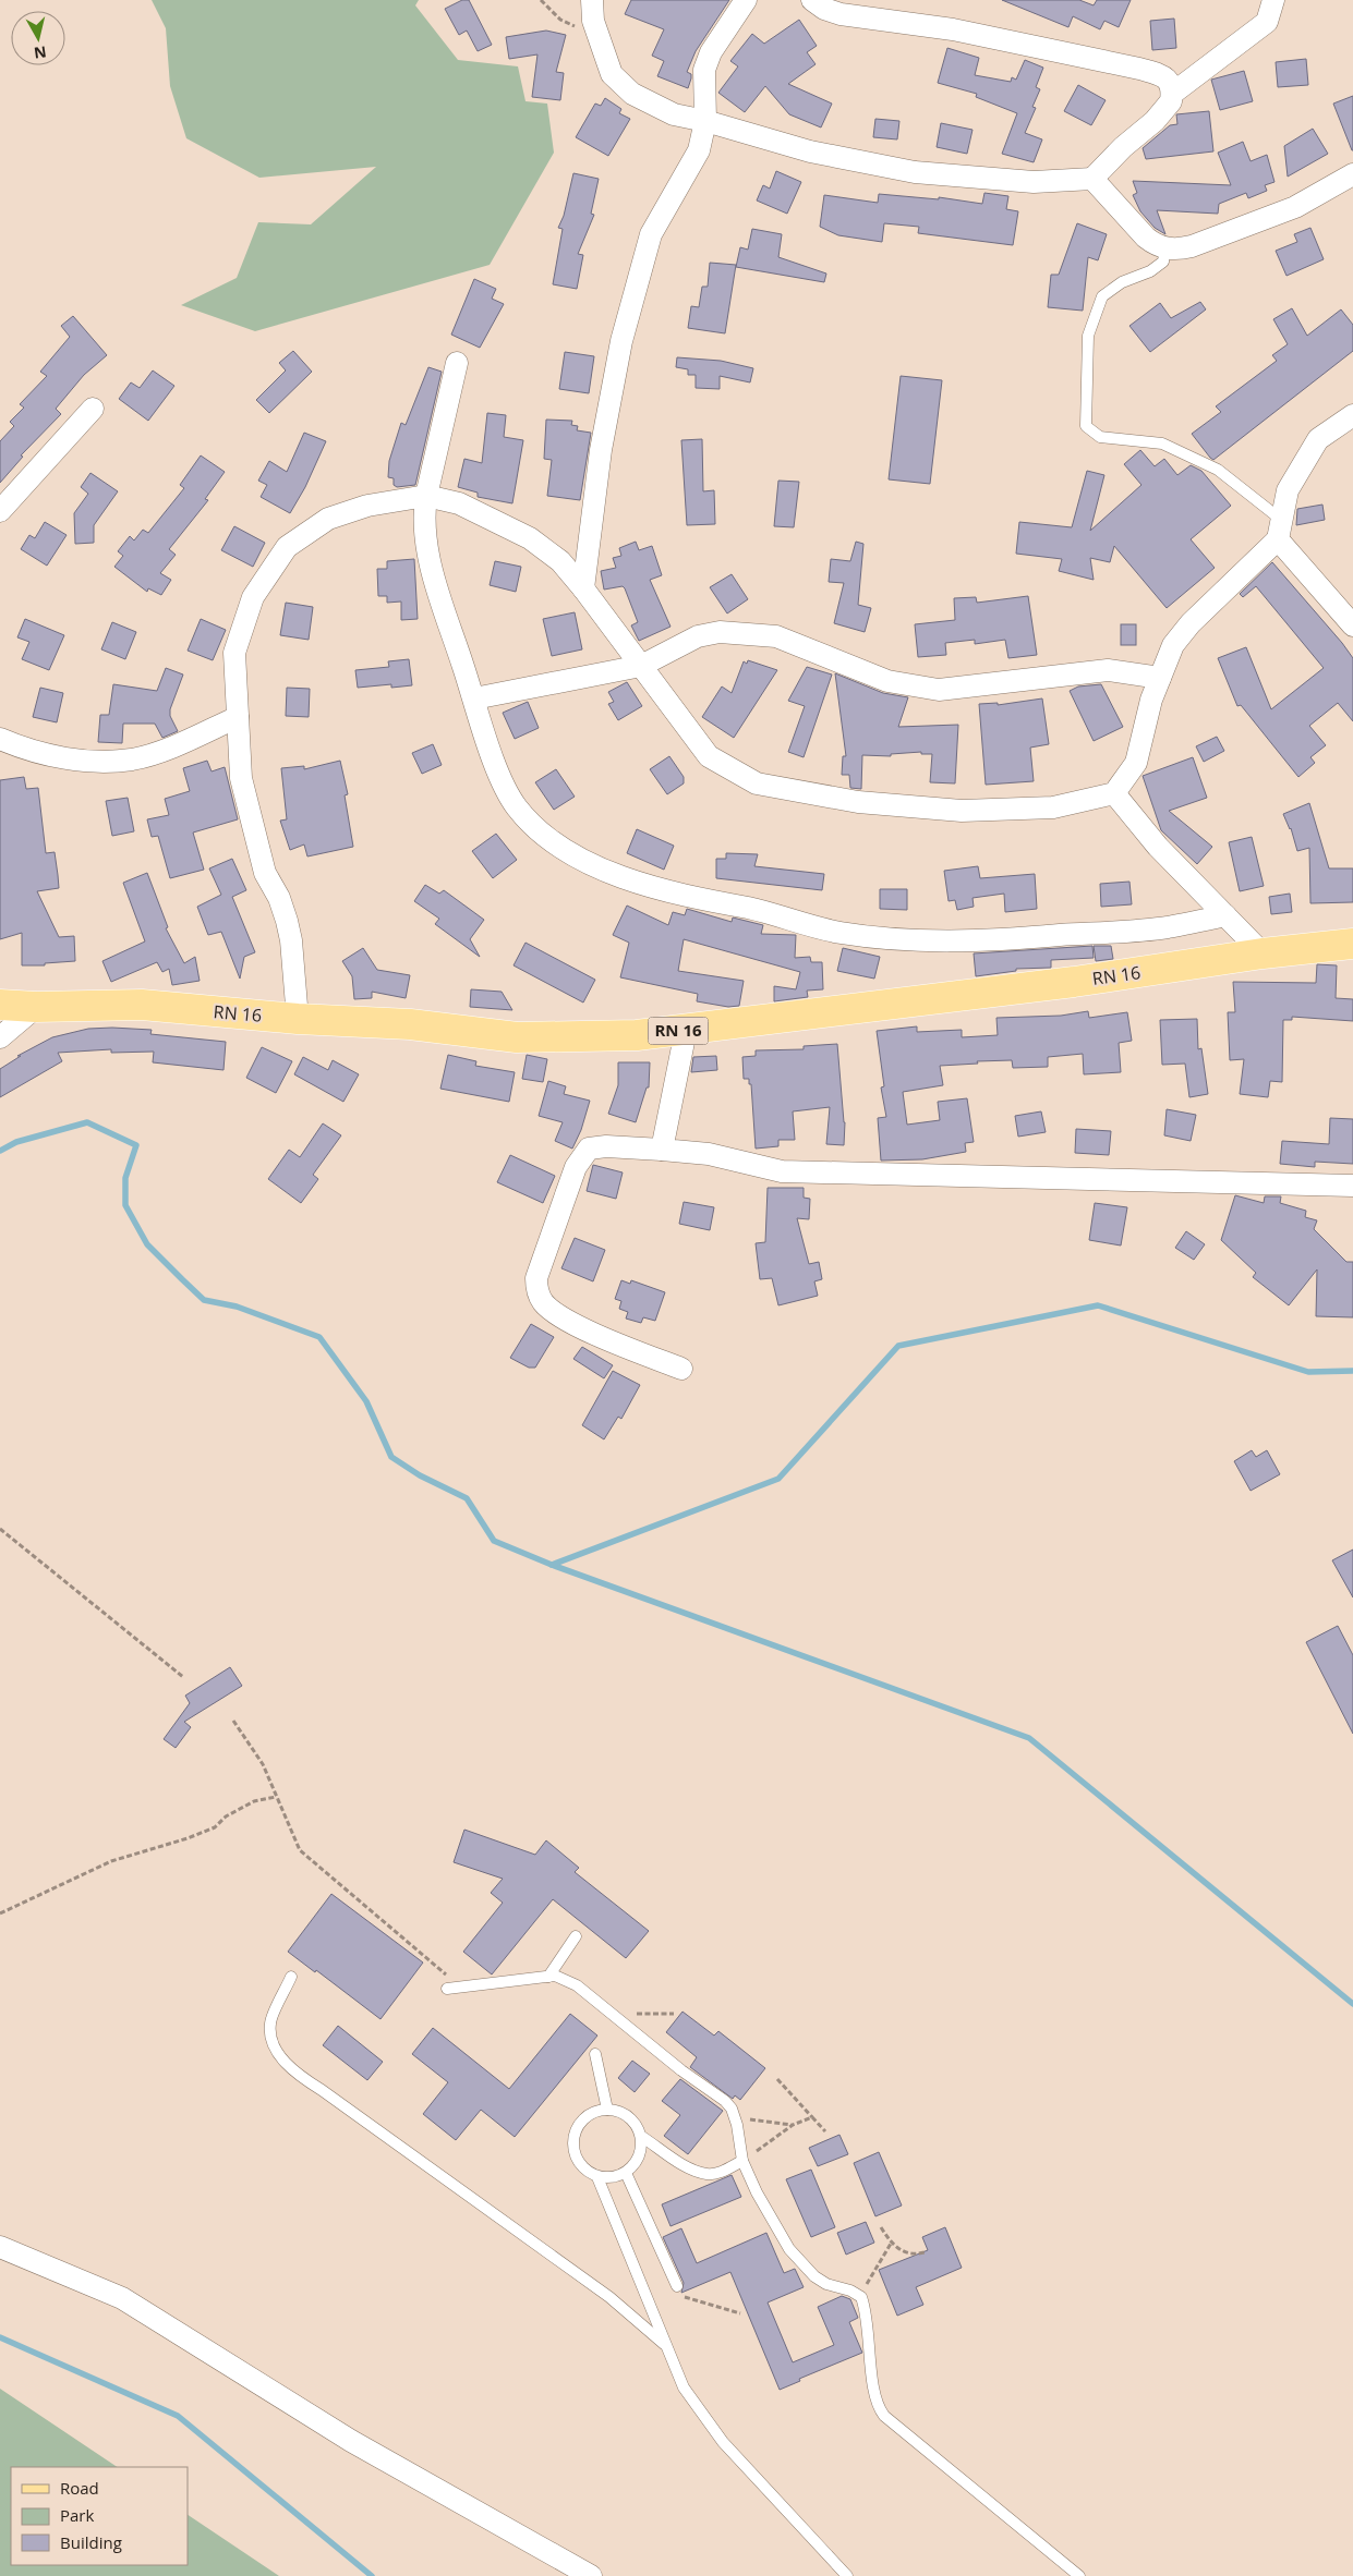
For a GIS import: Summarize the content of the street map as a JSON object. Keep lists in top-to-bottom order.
{
  "streets": {
    "main road": ["RN 16"]
  },
  "legend": ["Road", "Park", "Building"],
  "north": "bottom"
}
